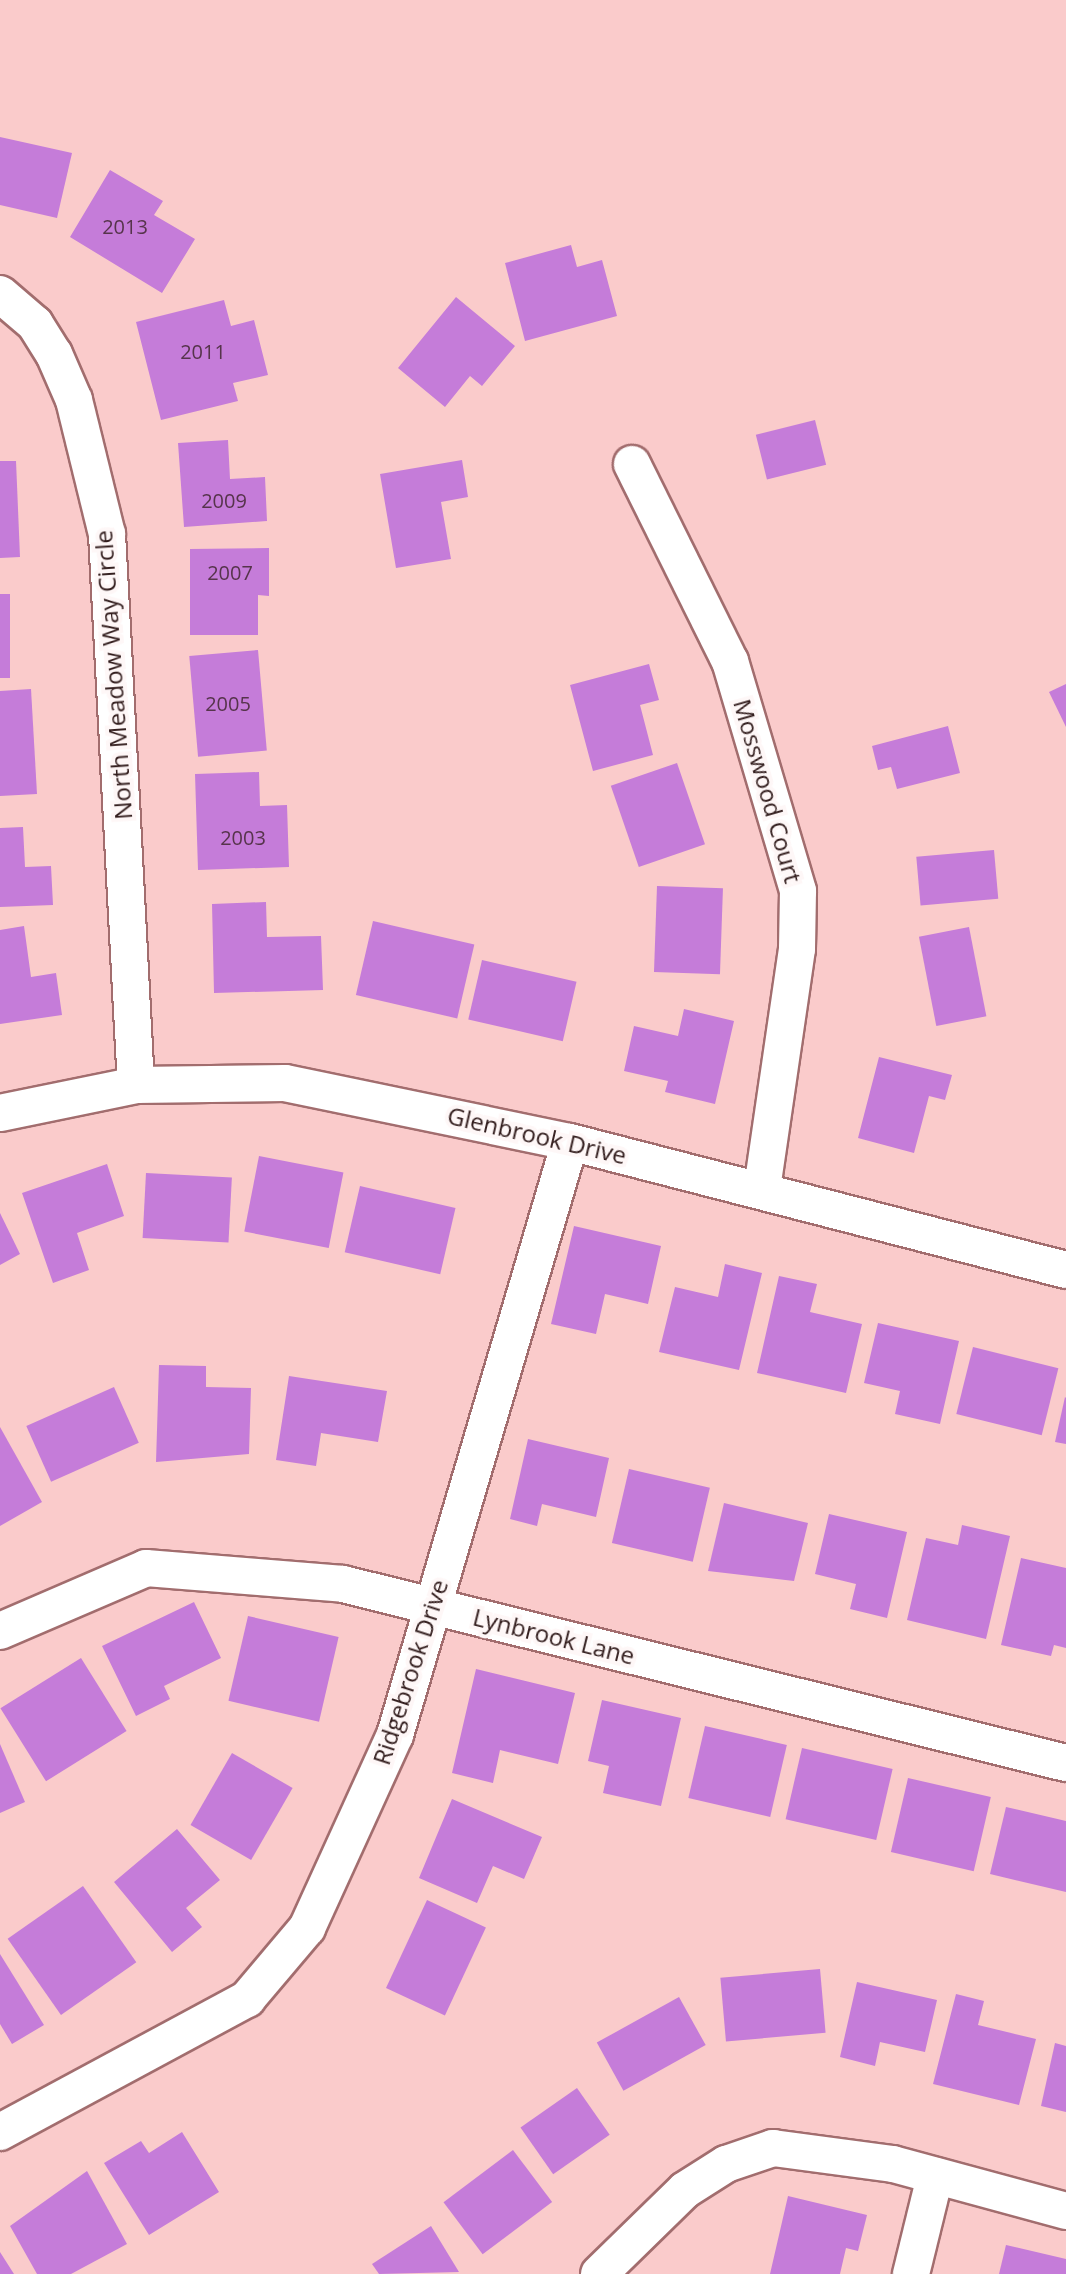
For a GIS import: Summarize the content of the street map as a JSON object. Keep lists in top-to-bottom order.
{
  "streets": {
    "street": [
      "North Meadow Way Circle",
      "Mosswood Court",
      "Glenbrook Drive",
      "Lynbrook Lane",
      "Ridgebrook Drive"
    ]
  },
  "crossings": [
    ["North Meadow Way Circle", "Glenbrook Drive"],
    ["Mosswood Court", "Glenbrook Drive"],
    ["Glenbrook Drive", "Ridgebrook Drive"],
    ["Lynbrook Lane", "Ridgebrook Drive"]
  ],
  "house_numbers": [
    "2013",
    "2011",
    "2009",
    "2007",
    "2005",
    "2003"
  ]
}
